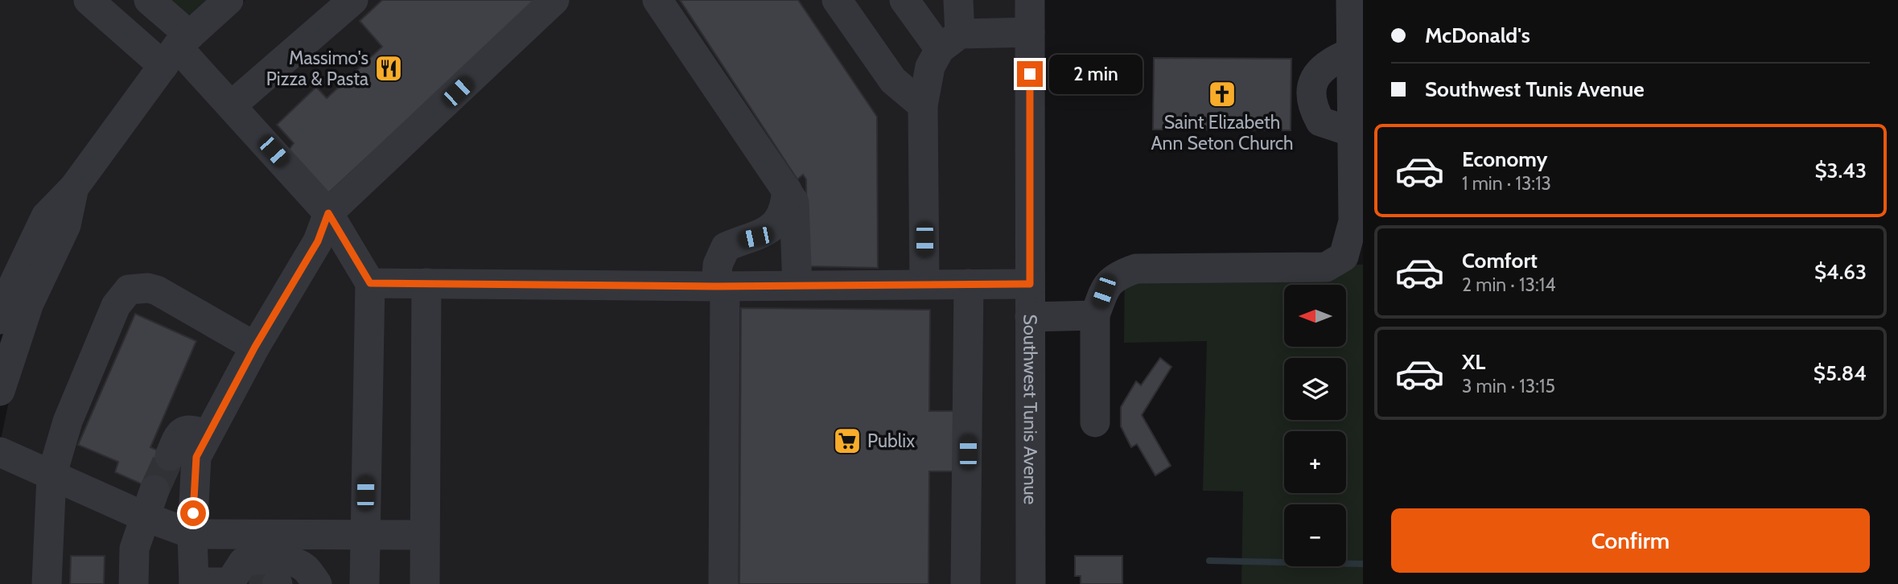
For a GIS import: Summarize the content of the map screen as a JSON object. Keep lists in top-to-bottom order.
{
  "streets": {
    "street": ["Southwest Tunis Avenue"]
  },
  "places": {
    "restaurant": ["Massimo's Pizza & Pasta"],
    "church": ["Saint Elizabeth Ann Seton Church"],
    "supermarket": ["Publix"]
  },
  "north": "left",
  "page": {
    "banner": ["McDonald's", "Southwest Tunis Avenue"],
    "bubble": "2 min",
    "list": [
      {
        "name": "Economy",
        "note": "1 min · 13:13",
        "value": "$3.43"
      },
      {
        "name": "Comfort",
        "note": "2 min · 13:14",
        "value": "$4.63"
      },
      {
        "name": "XL",
        "note": "3 min · 13:15",
        "value": "$5.84"
      }
    ],
    "map_buttons": ["+", "−"],
    "buttons": "Confirm"
  }
}
